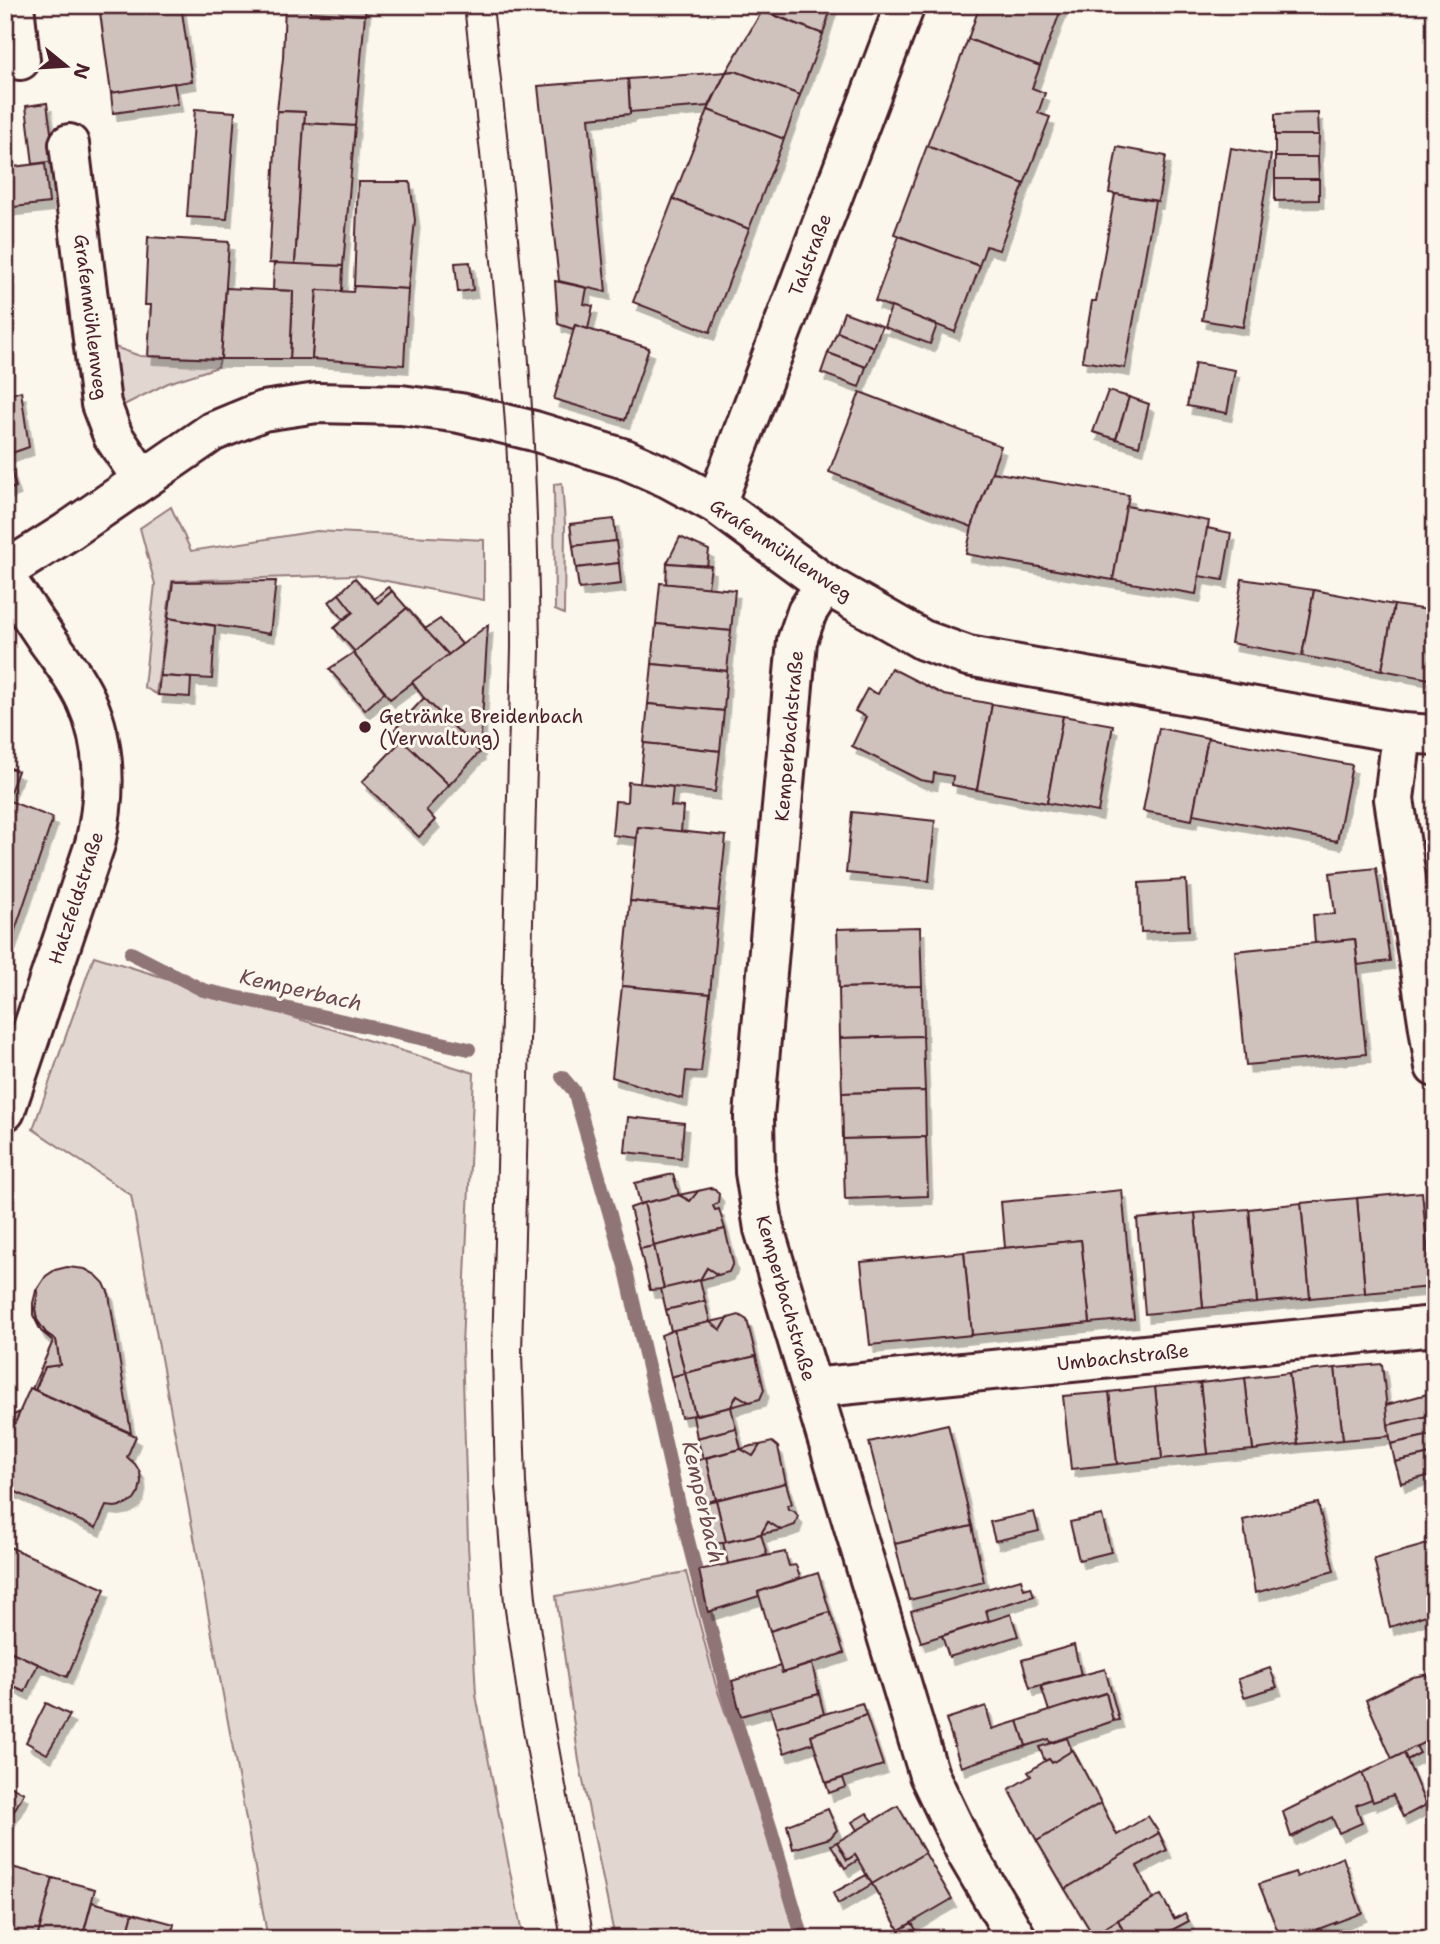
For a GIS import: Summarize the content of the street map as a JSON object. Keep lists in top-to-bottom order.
{
  "streets": {
    "street": [
      "Talstraße",
      "Grafenmühlenweg",
      "Kemperbachstraße",
      "Hatzfeldstraße",
      "Umbachstraße"
    ]
  },
  "crossings": [
    ["Talstraße", "Grafenmühlenweg"],
    ["Grafenmühlenweg", "Kemperbachstraße"],
    ["Kemperbachstraße", "Umbachstraße"]
  ],
  "water": ["Kemperbach"],
  "places": ["Getränke Breidenbach (Verwaltung)"],
  "north": "right"
}
